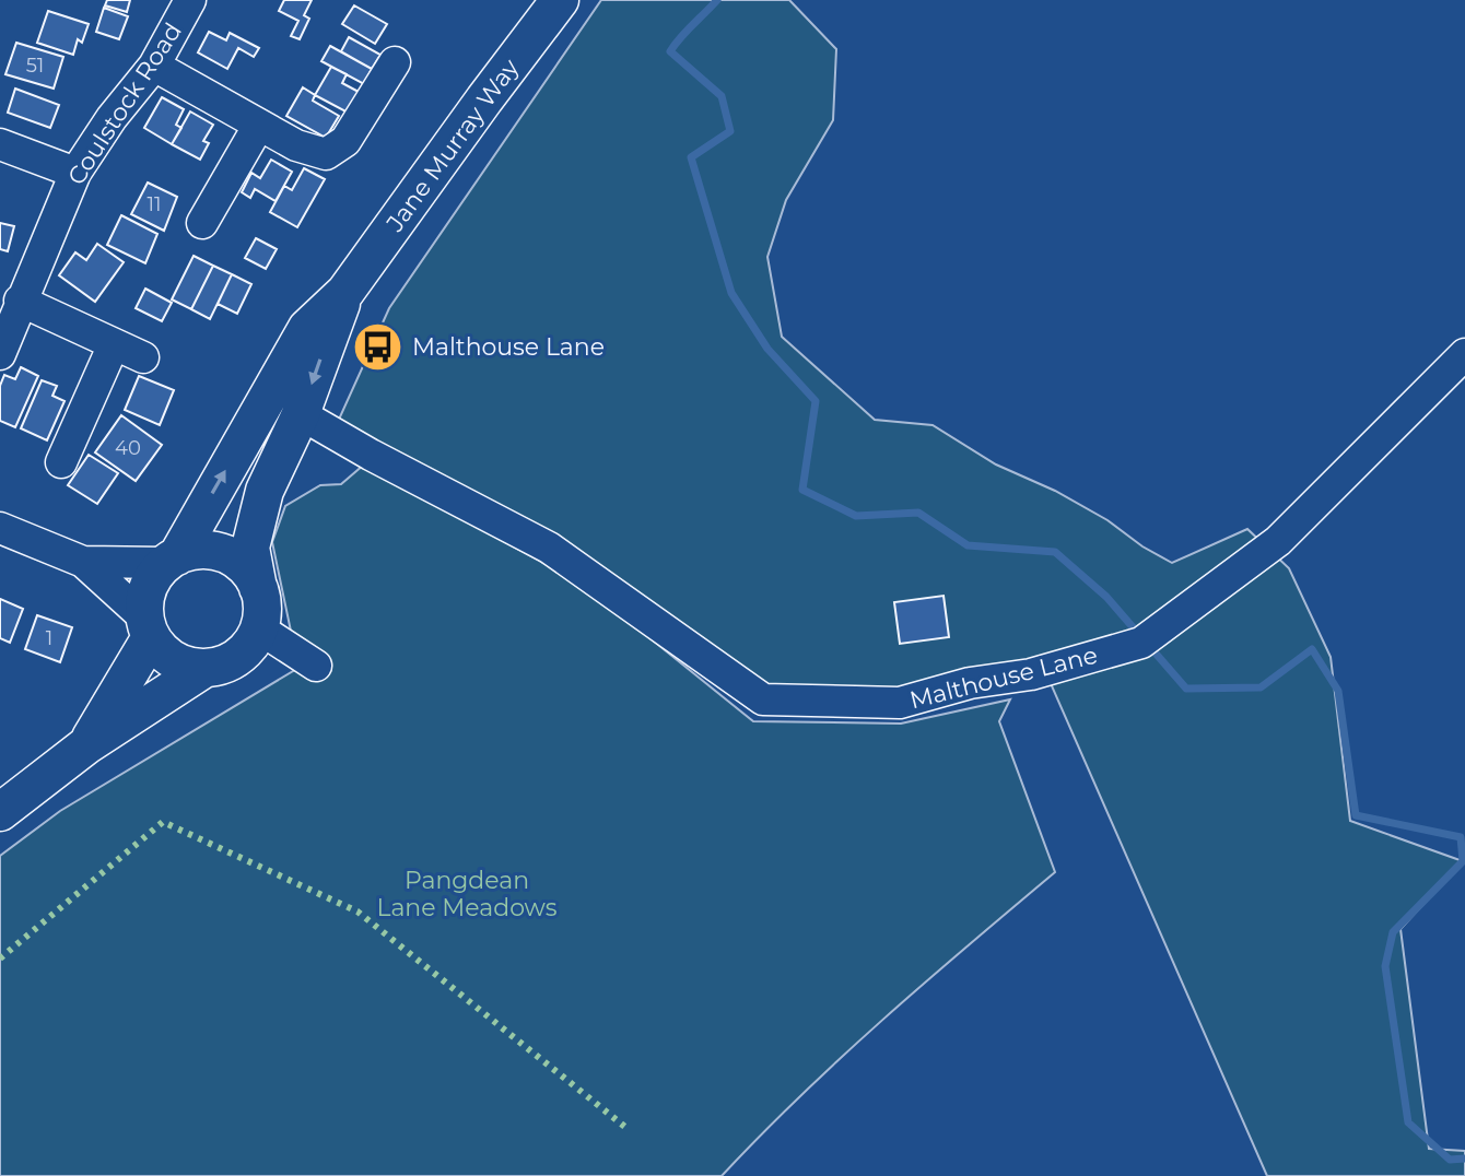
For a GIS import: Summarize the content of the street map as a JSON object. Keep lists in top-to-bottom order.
{
  "streets": {
    "main road": ["Jane Murray Way"],
    "street": ["Coulstock Road", "Malthouse Lane"]
  },
  "crossings": [
    ["Jane Murray Way", "Malthouse Lane"]
  ],
  "parks": ["Pangdean Lane Meadows"],
  "places": {
    "bus stop": ["Malthouse Lane"]
  },
  "house_numbers": [
    "51",
    "11",
    "40",
    "1"
  ]
}
